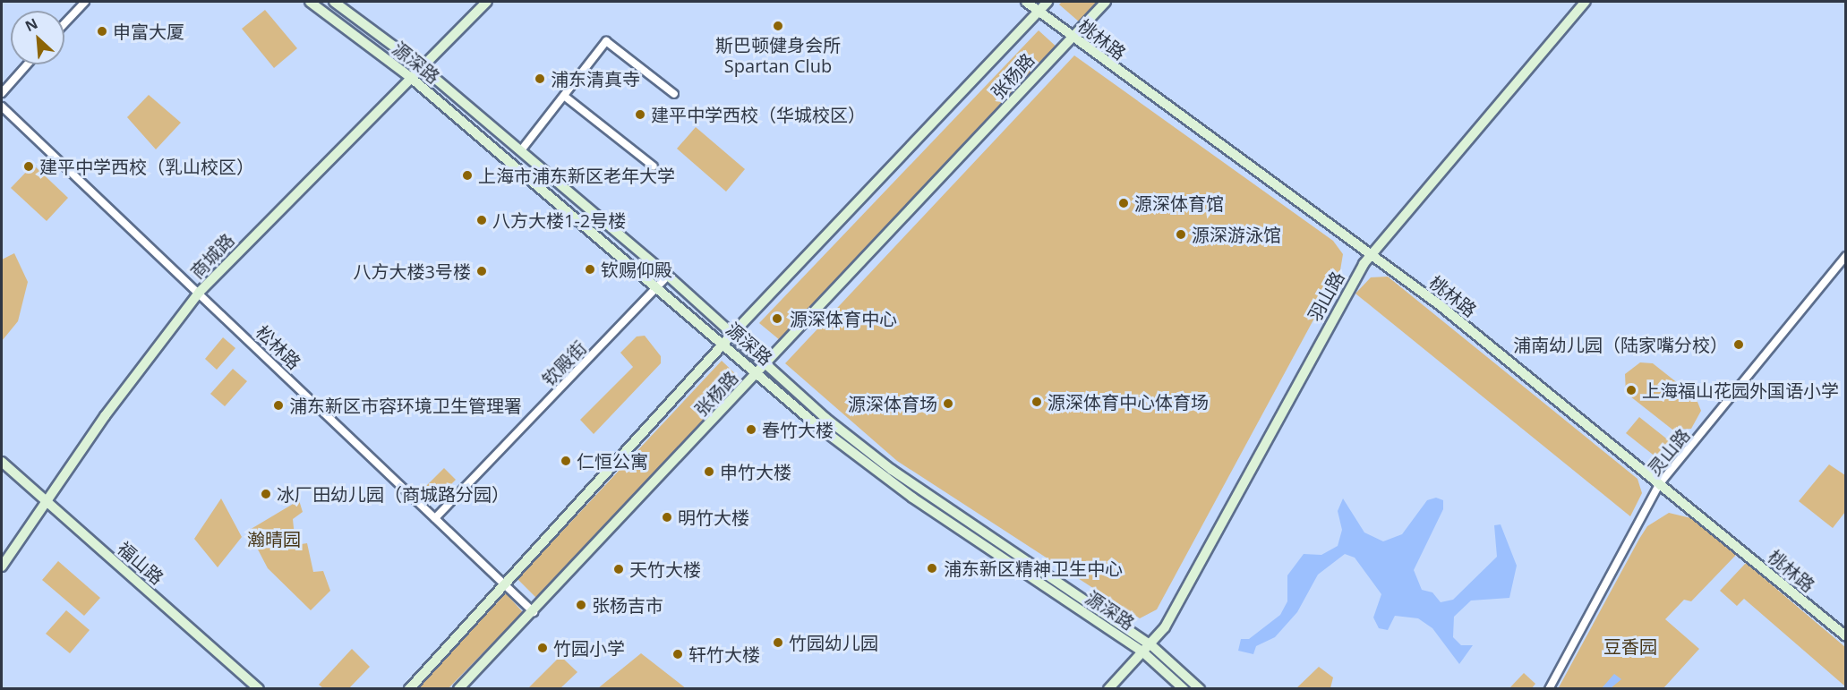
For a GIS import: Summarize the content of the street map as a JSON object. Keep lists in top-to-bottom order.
{
  "streets": {
    "main road": [
      "桃林路",
      "源深路",
      "张杨路",
      "商城路",
      "羽山路",
      "福山路"
    ],
    "street": ["松林路", "钦殿街", "灵山路"]
  },
  "crossings": [
    ["桃林路", "张杨路"],
    ["桃林路", "羽山路"],
    ["桃林路", "灵山路"],
    ["源深路", "张杨路"],
    ["源深路", "商城路"],
    ["源深路", "羽山路"],
    ["源深路", "钦殿街"],
    ["张杨路", "松林路"],
    ["商城路", "松林路"],
    ["商城路", "福山路"],
    ["松林路", "钦殿街"]
  ],
  "parks": ["瀚晴园", "豆香园"],
  "places": [
    "斯巴顿健身会所 Spartan Club",
    "申富大厦",
    "浦东清真寺",
    "建平中学西校（华城校区）",
    "建平中学西校（乳山校区）",
    "上海市浦东新区老年大学",
    "源深体育馆",
    "八方大楼1-2号楼",
    "源深游泳馆",
    "钦赐仰殿",
    "八方大楼3号楼",
    "源深体育中心",
    "浦南幼儿园（陆家嘴分校）",
    "上海福山花园外国语小学",
    "源深体育中心体育场",
    "源深体育场",
    "浦东新区市容环境卫生管理署",
    "春竹大楼",
    "仁恒公寓",
    "申竹大楼",
    "冰厂田幼儿园（商城路分园）",
    "明竹大楼",
    "浦东新区精神卫生中心",
    "天竹大楼",
    "张杨吉市",
    "竹园幼儿园",
    "竹园小学",
    "轩竹大楼"
  ],
  "north": "top left"
}
